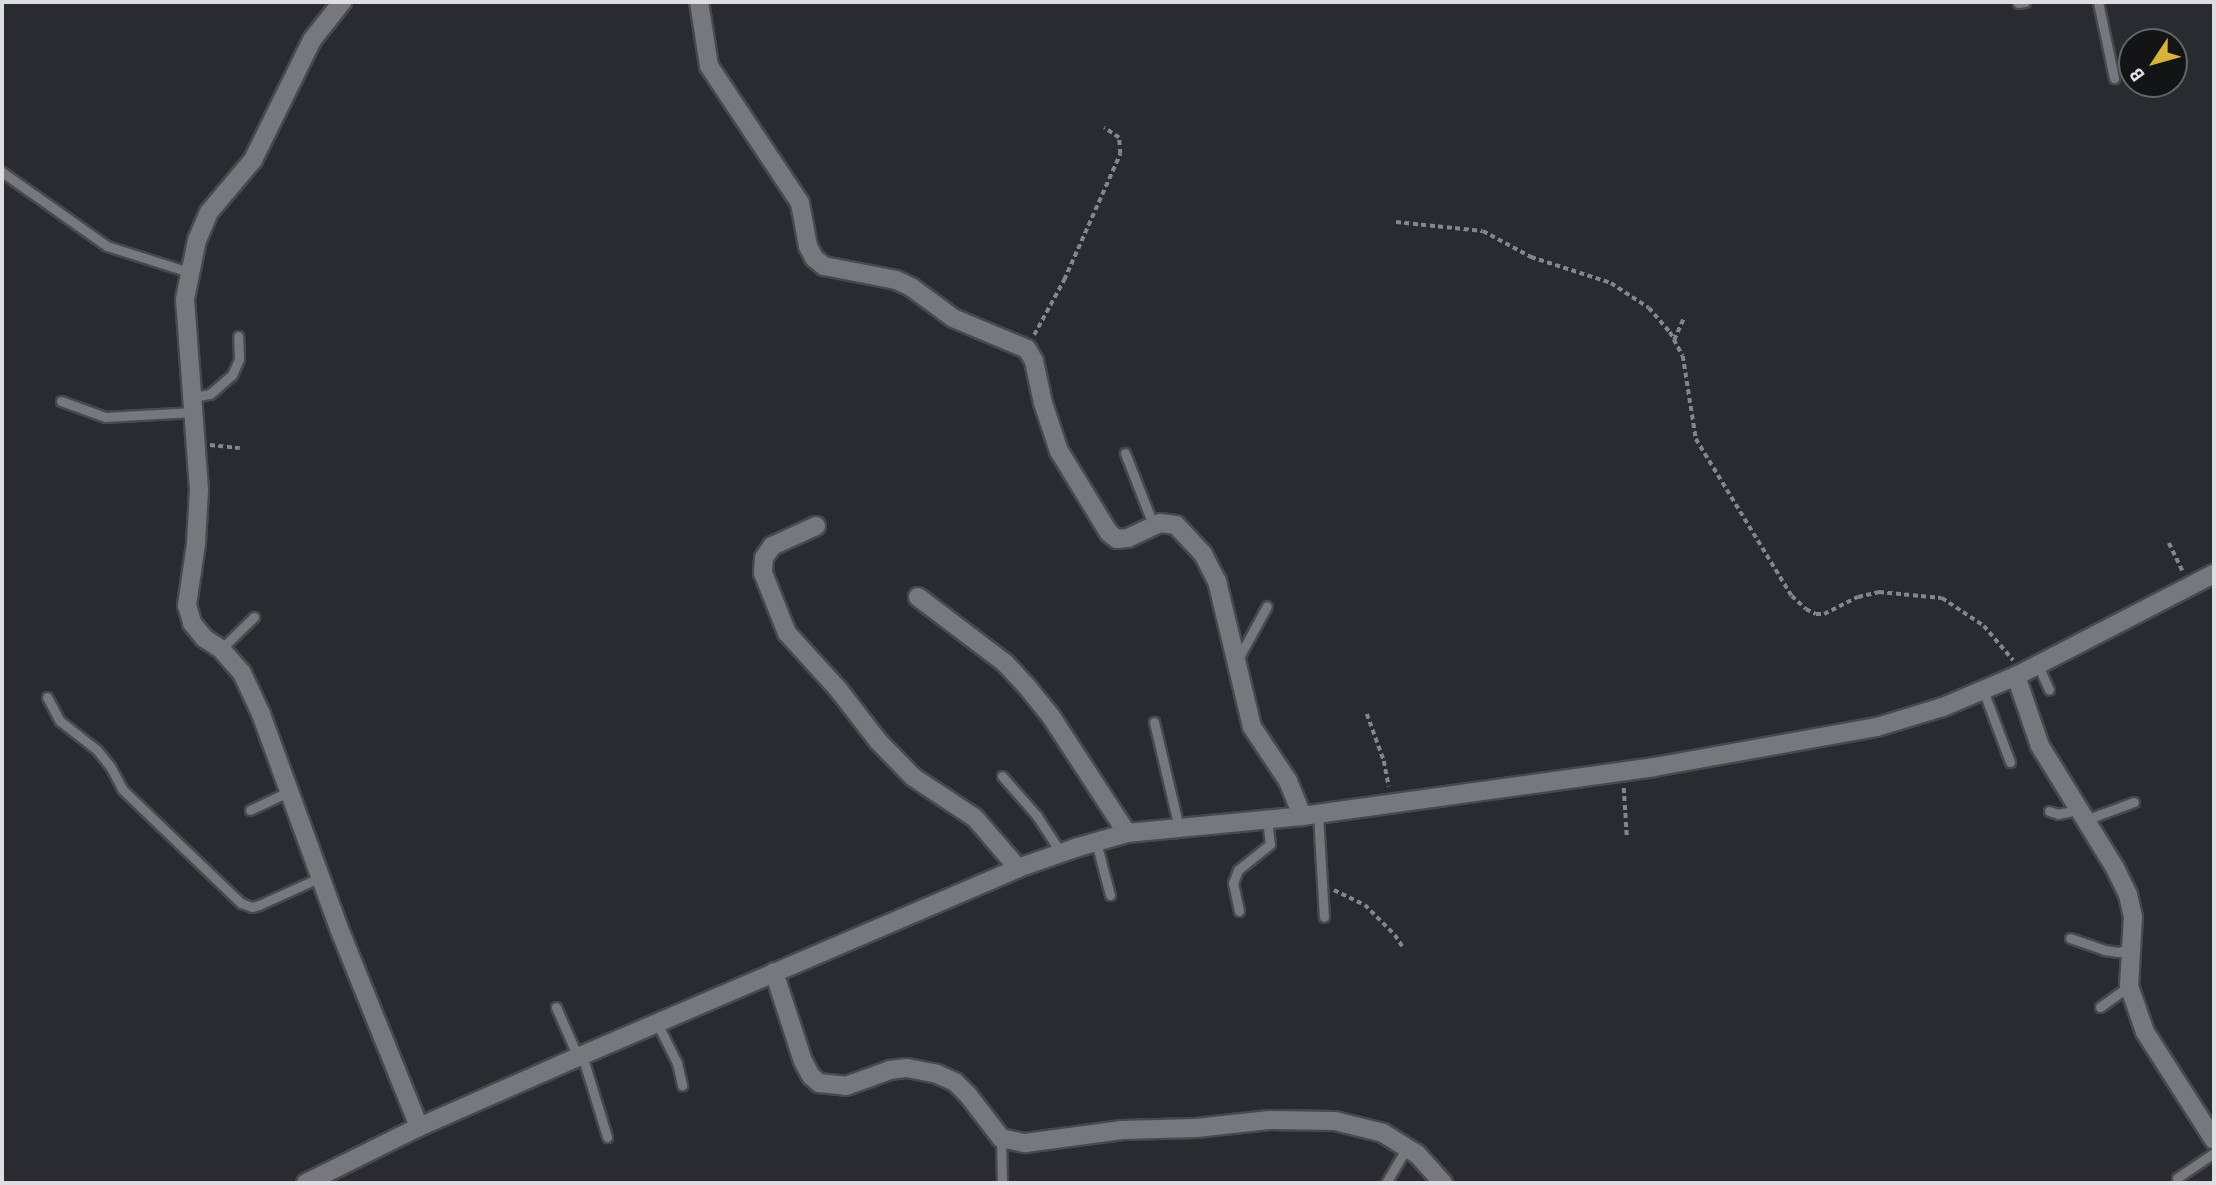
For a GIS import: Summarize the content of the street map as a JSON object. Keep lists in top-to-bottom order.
{
  "north": "bottom left"
}
